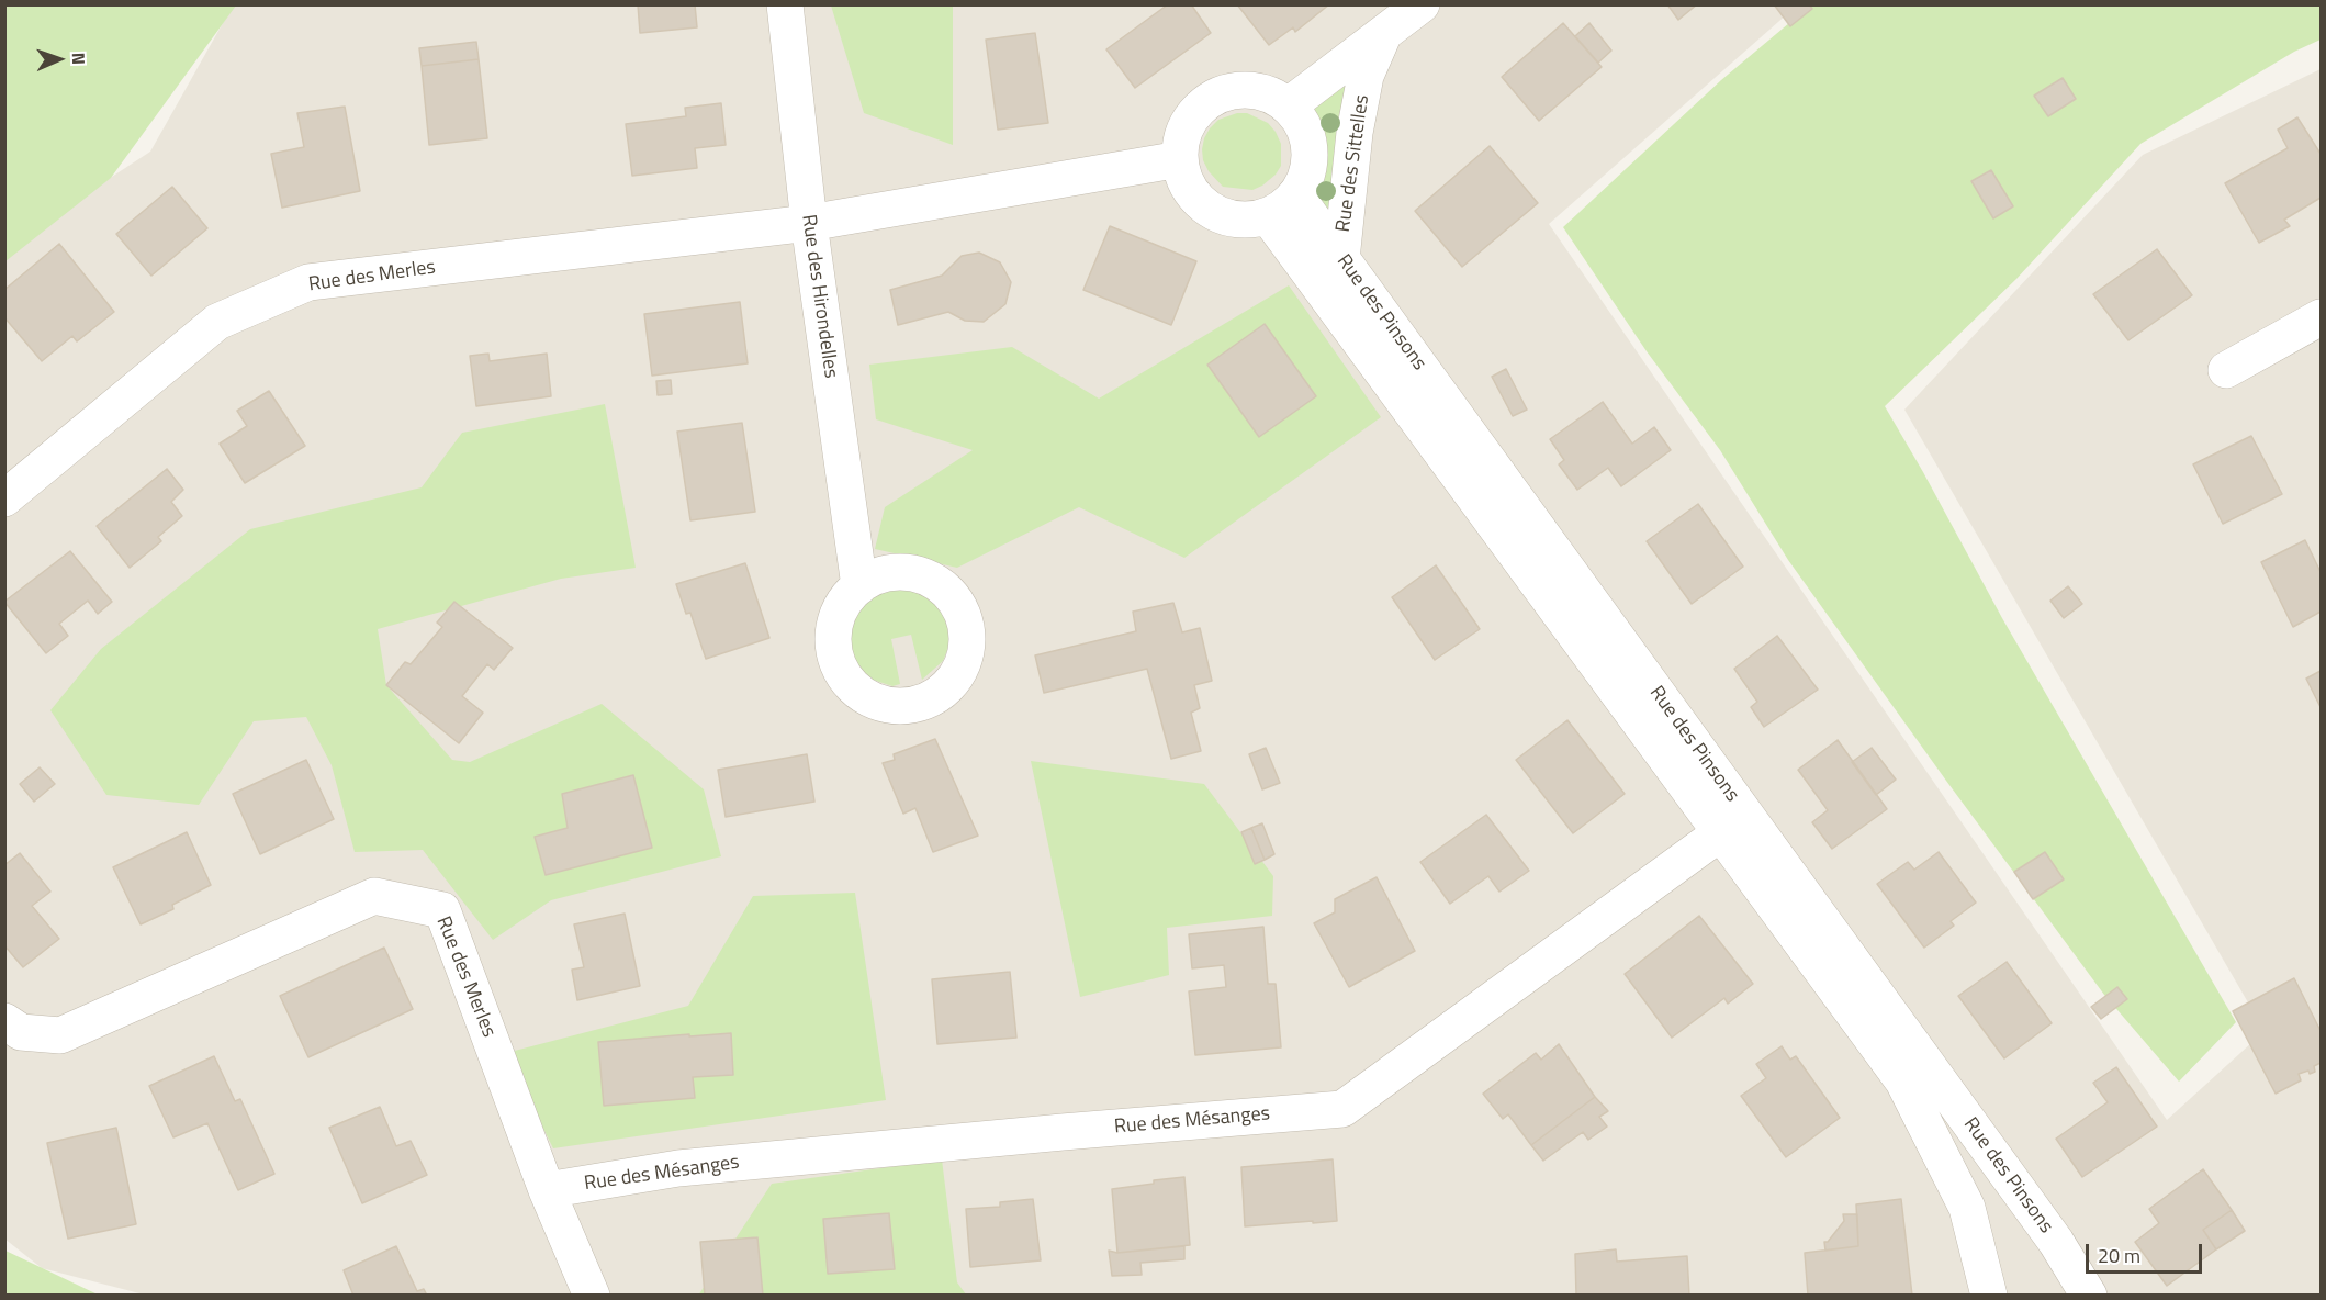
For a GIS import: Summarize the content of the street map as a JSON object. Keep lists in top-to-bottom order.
{
  "streets": {
    "street": [
      "Rue des Sittelles",
      "Rue des Merles",
      "Rue des Hirondelles",
      "Rue des Pinsons",
      "Rue des Mésanges"
    ]
  },
  "crossings": [
    ["Rue des Sittelles", "Rue des Pinsons"],
    ["Rue des Merles", "Rue des Hirondelles"],
    ["Rue des Merles", "Rue des Mésanges"],
    ["Rue des Pinsons", "Rue des Mésanges"]
  ],
  "scale_bar": "20 m",
  "north": "right"
}
